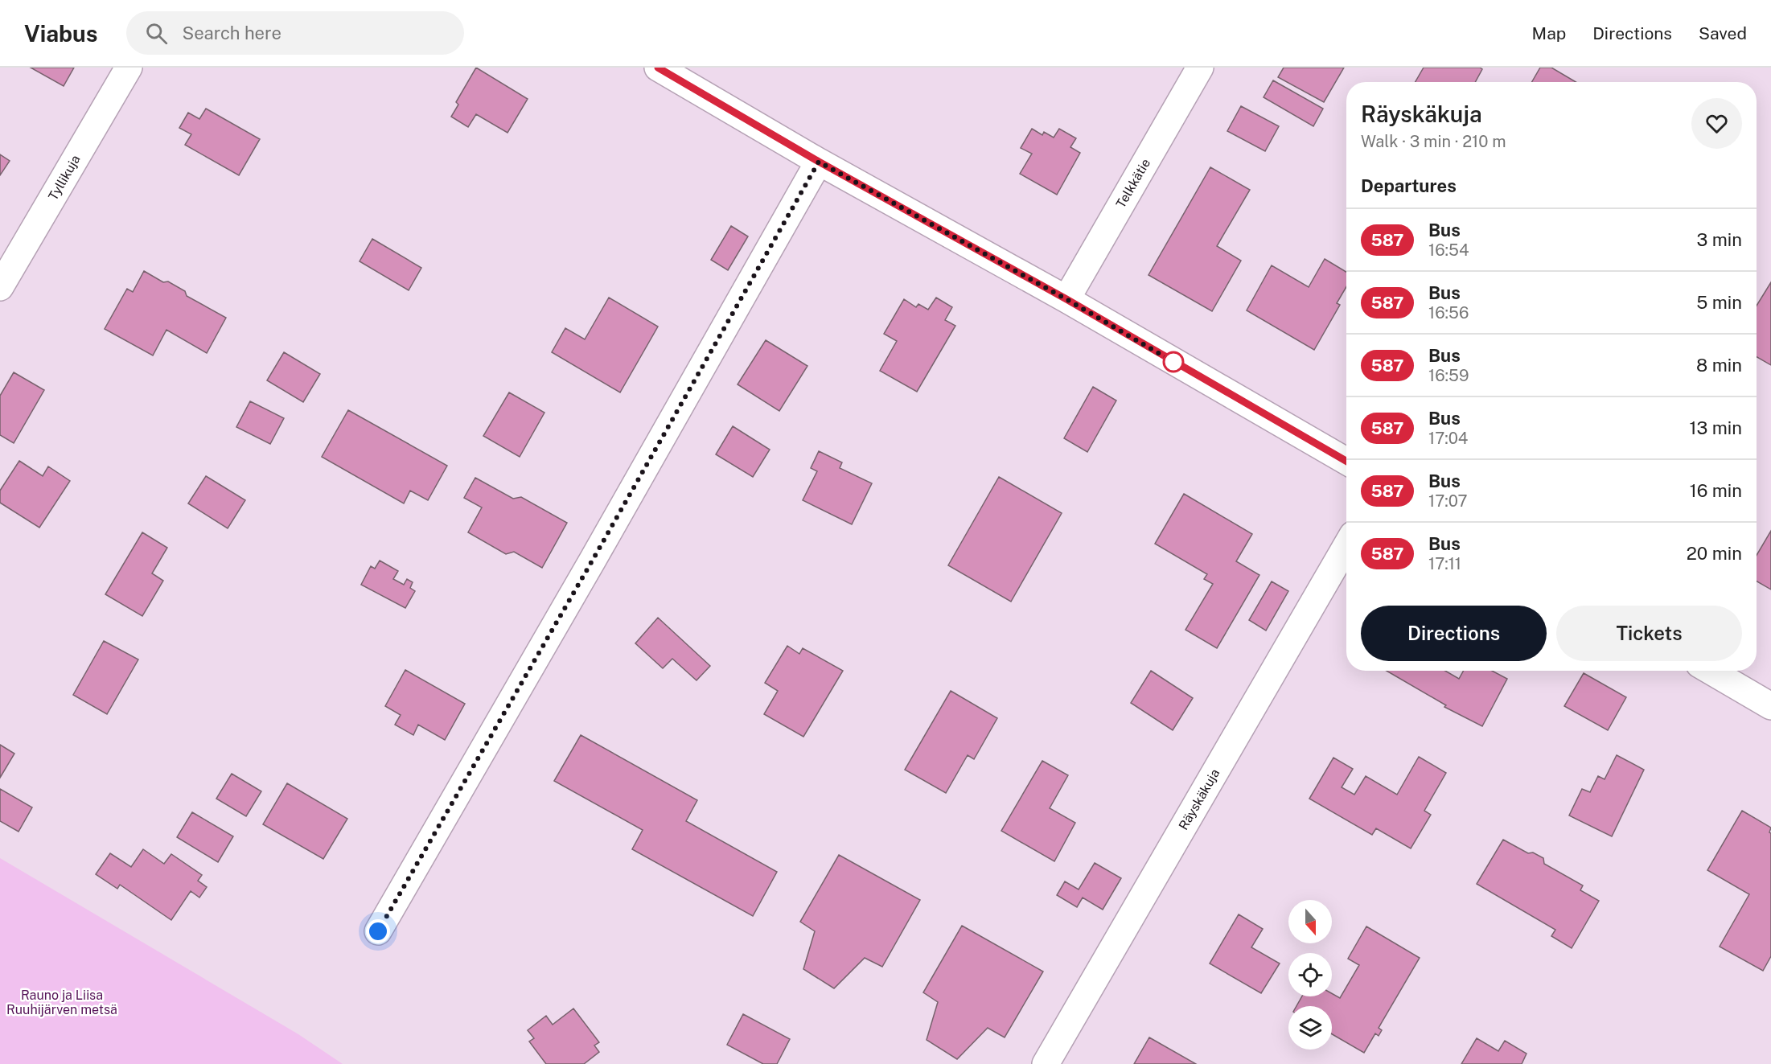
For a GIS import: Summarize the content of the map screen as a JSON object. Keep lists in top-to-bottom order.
{
  "streets": {
    "street": ["Tyllikuja", "Telkkätie", "Räyskäkuja"]
  },
  "parks": ["Rauno ja Liisa Ruuhijärven metsä"],
  "lines": ["bus line 587"],
  "north": "bottom",
  "page": {
    "header": "Viabus",
    "search": "Search here",
    "nav": ["Map", "Directions", "Saved"],
    "heading": [
      ["Räyskäkuja", "Walk · 3 min · 210 m"],
      "Departures"
    ],
    "list": [
      {
        "mark": "587",
        "name": "Bus",
        "note": "16:54",
        "value": "3 min"
      },
      {
        "mark": "587",
        "name": "Bus",
        "note": "16:56",
        "value": "5 min"
      },
      {
        "mark": "587",
        "name": "Bus",
        "note": "16:59",
        "value": "8 min"
      },
      {
        "mark": "587",
        "name": "Bus",
        "note": "17:04",
        "value": "13 min"
      },
      {
        "mark": "587",
        "name": "Bus",
        "note": "17:07",
        "value": "16 min"
      },
      {
        "mark": "587",
        "name": "Bus",
        "note": "17:11",
        "value": "20 min"
      }
    ],
    "buttons": ["Directions", "Tickets"]
  }
}
